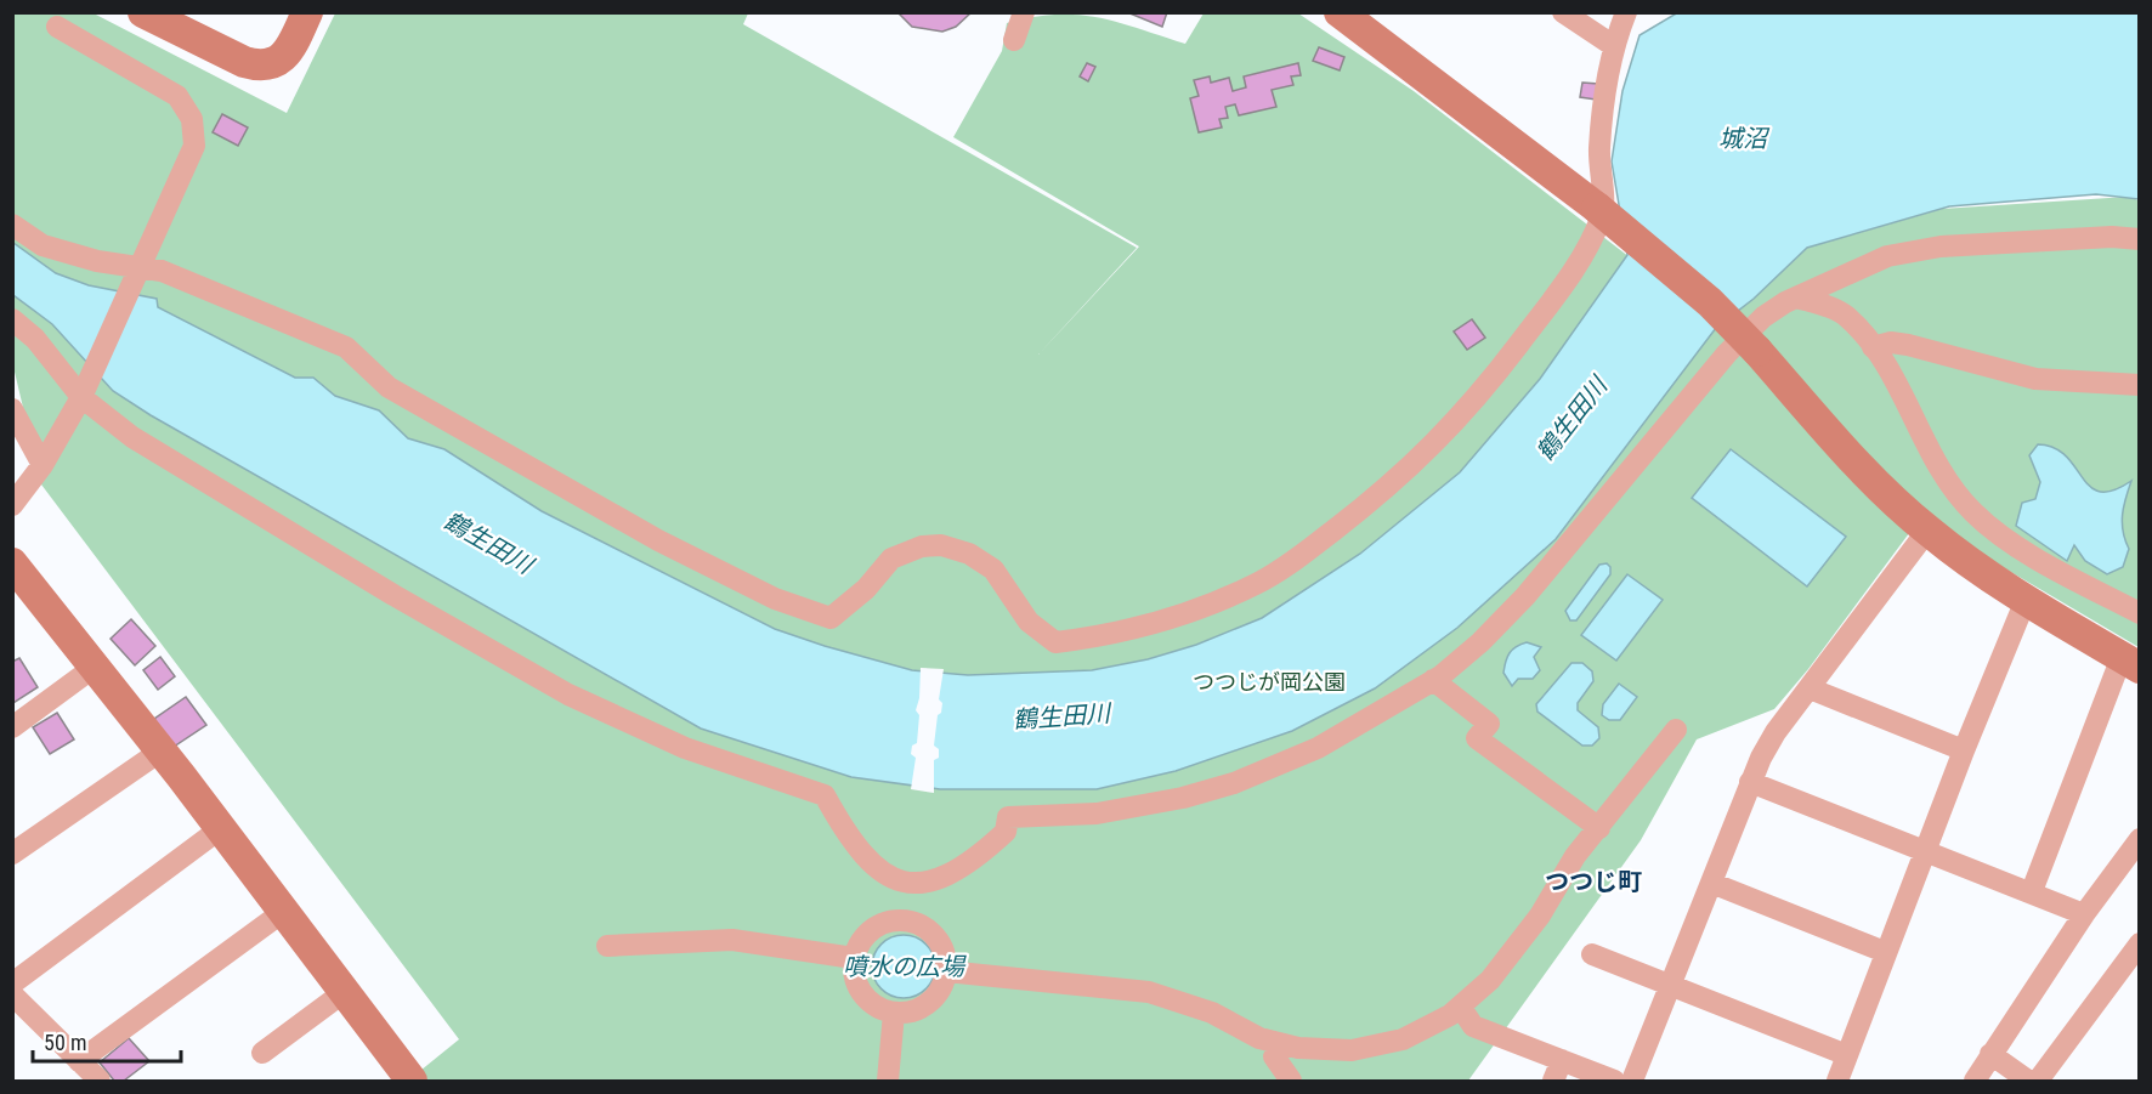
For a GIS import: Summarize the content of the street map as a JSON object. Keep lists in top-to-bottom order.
{
  "districts": ["つつじ町"],
  "water": ["城沼", "鶴生田川", "噴水の広場"],
  "parks": ["つつじが岡公園"],
  "scale_bar": "50 m"
}
